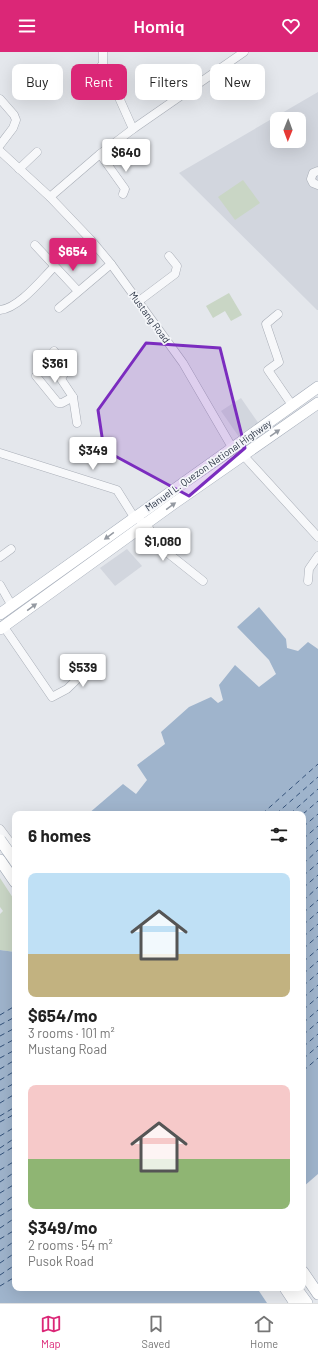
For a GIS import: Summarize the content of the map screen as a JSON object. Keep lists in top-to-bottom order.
{
  "streets": {
    "main road": ["Manuel L. Quezon National Highway"],
    "street": ["Mustang Road"]
  },
  "crossings": [
    ["Mustang Road", "Manuel L. Quezon National Highway"]
  ],
  "north": "bottom",
  "page": {
    "header": "Homiq",
    "chip": [
      "Buy",
      "Rent",
      "Filters",
      "New"
    ],
    "price": [
      "$640",
      "$654",
      "$361",
      "$349",
      "$1,080",
      "$539"
    ],
    "heading": "6 homes",
    "list": [
      {
        "name": "$654/mo",
        "note": "3 rooms · 101 m² · Mustang Road"
      },
      {
        "name": "$349/mo",
        "note": "2 rooms · 54 m² · Pusok Road"
      }
    ],
    "tabs": ["Map", "Saved", "Home"]
  }
}
